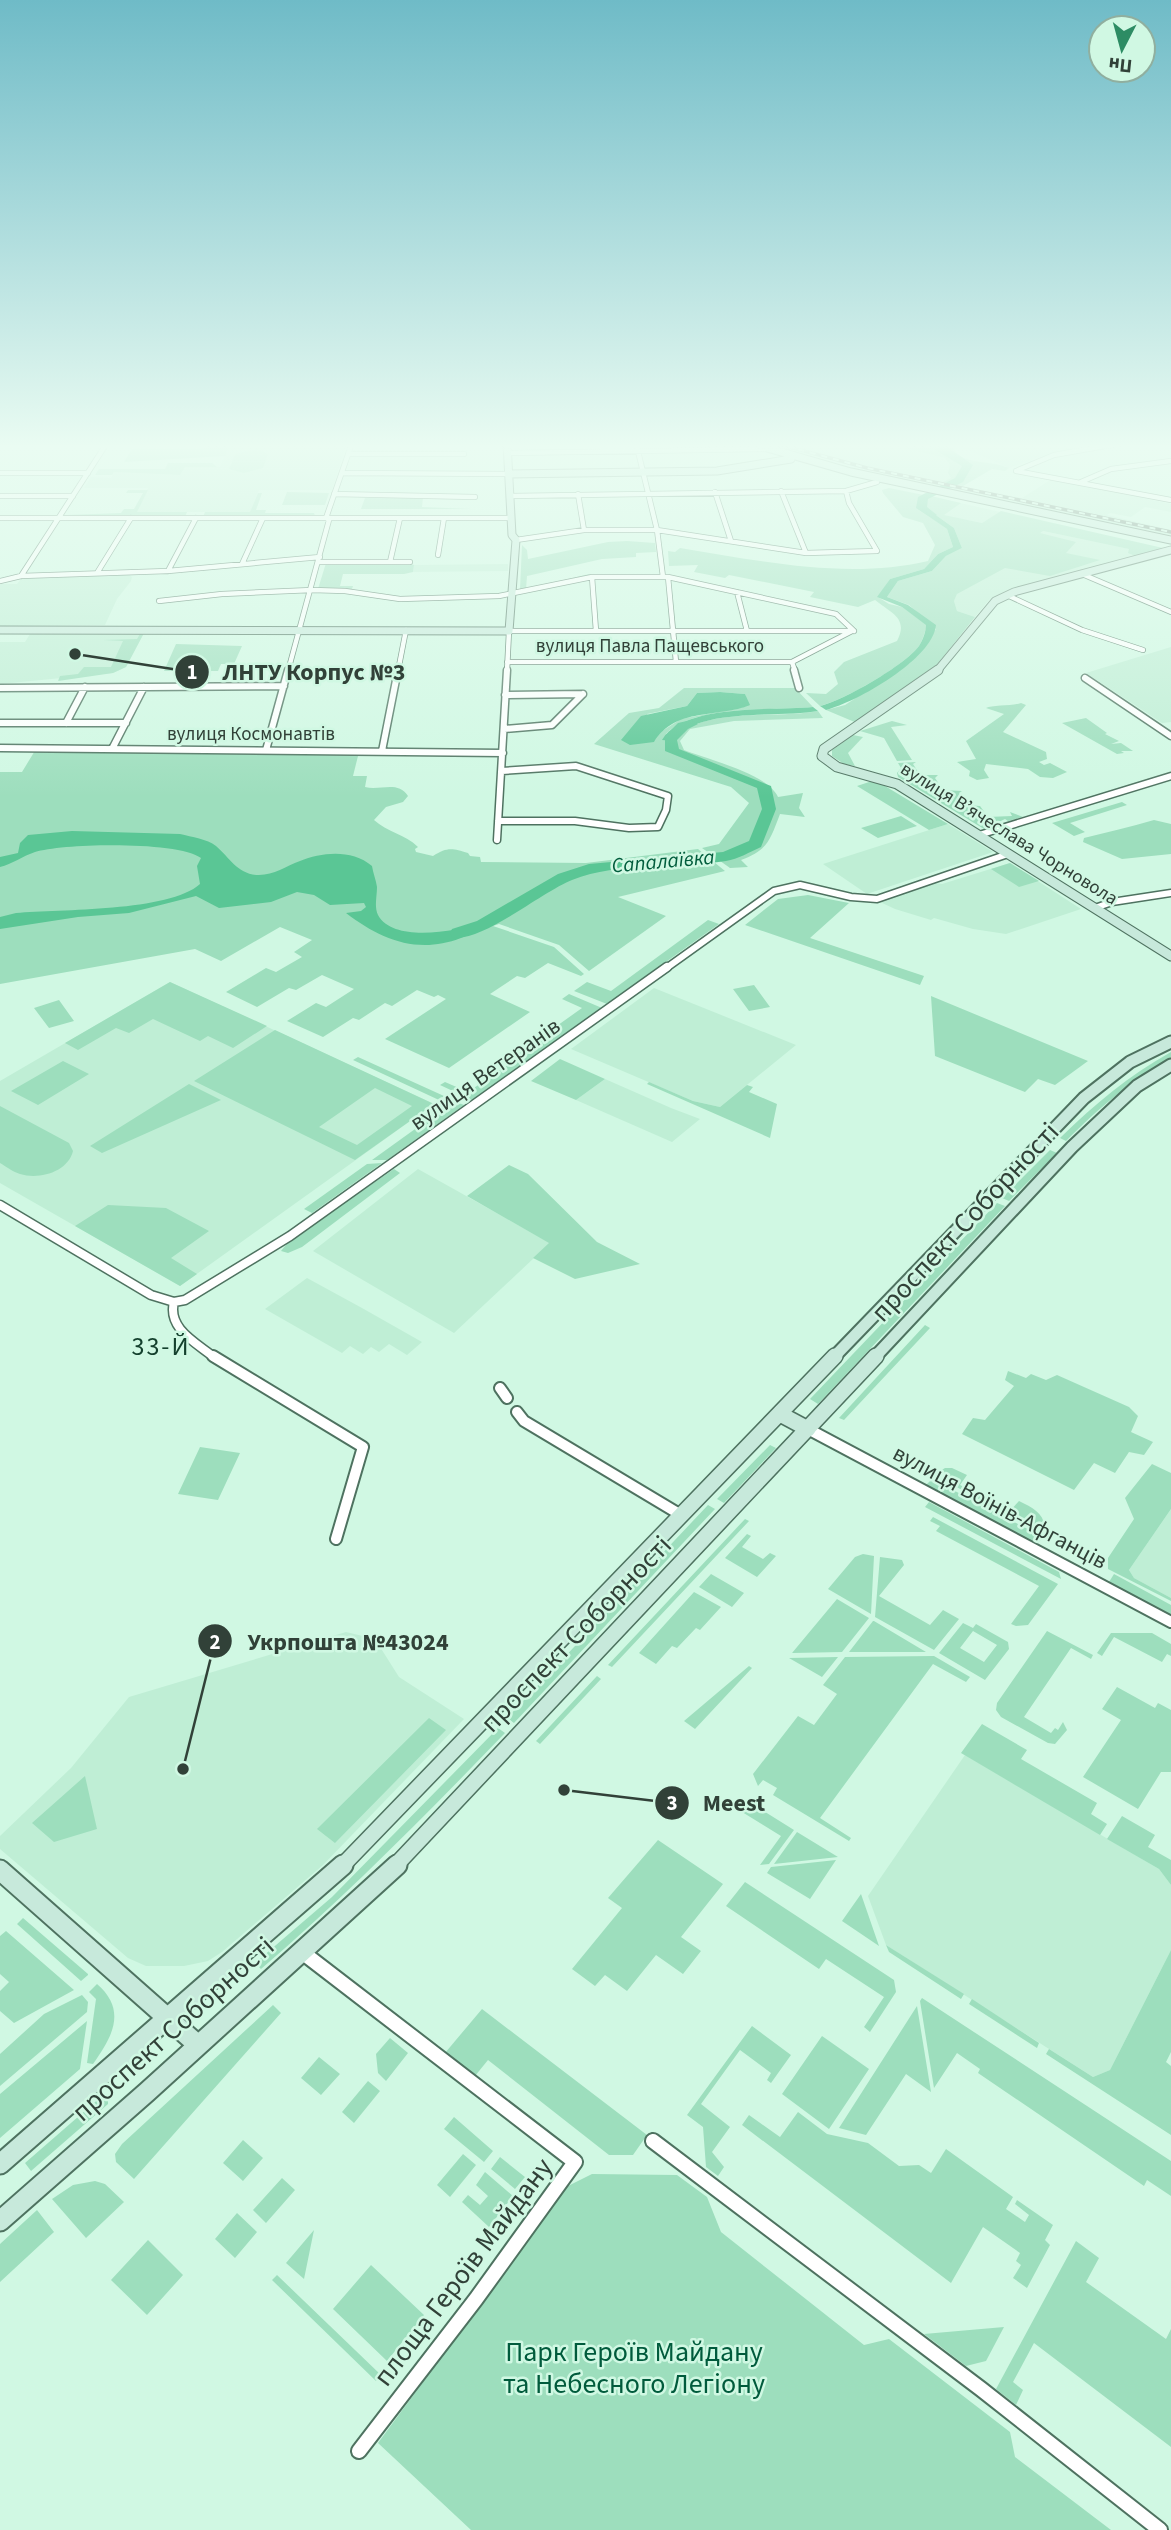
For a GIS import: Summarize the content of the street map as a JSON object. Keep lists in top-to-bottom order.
{
  "streets": {
    "street": [
      "вулиця Павла Пащевського",
      "вулиця Космонавтів",
      "вулиця Вʼячеслава Чорновола",
      "вулиця Ветеранів",
      "проспект Соборності",
      "вулиця Воїнів-Афганців",
      "площа Героїв Майдану"
    ]
  },
  "crossings": [
    ["вулиця Вʼячеслава Чорновола", "вулиця Ветеранів"],
    ["проспект Соборності", "вулиця Воїнів-Афганців"],
    ["проспект Соборності", "площа Героїв Майдану"]
  ],
  "districts": ["33-Й"],
  "water": ["Сапалаївка"],
  "parks": ["Парк Героїв Майдану та Небесного Легіону"],
  "places": ["ЛНТУ Корпус №3", "Укрпошта №43024", "Meest"],
  "north": "bottom"
}
